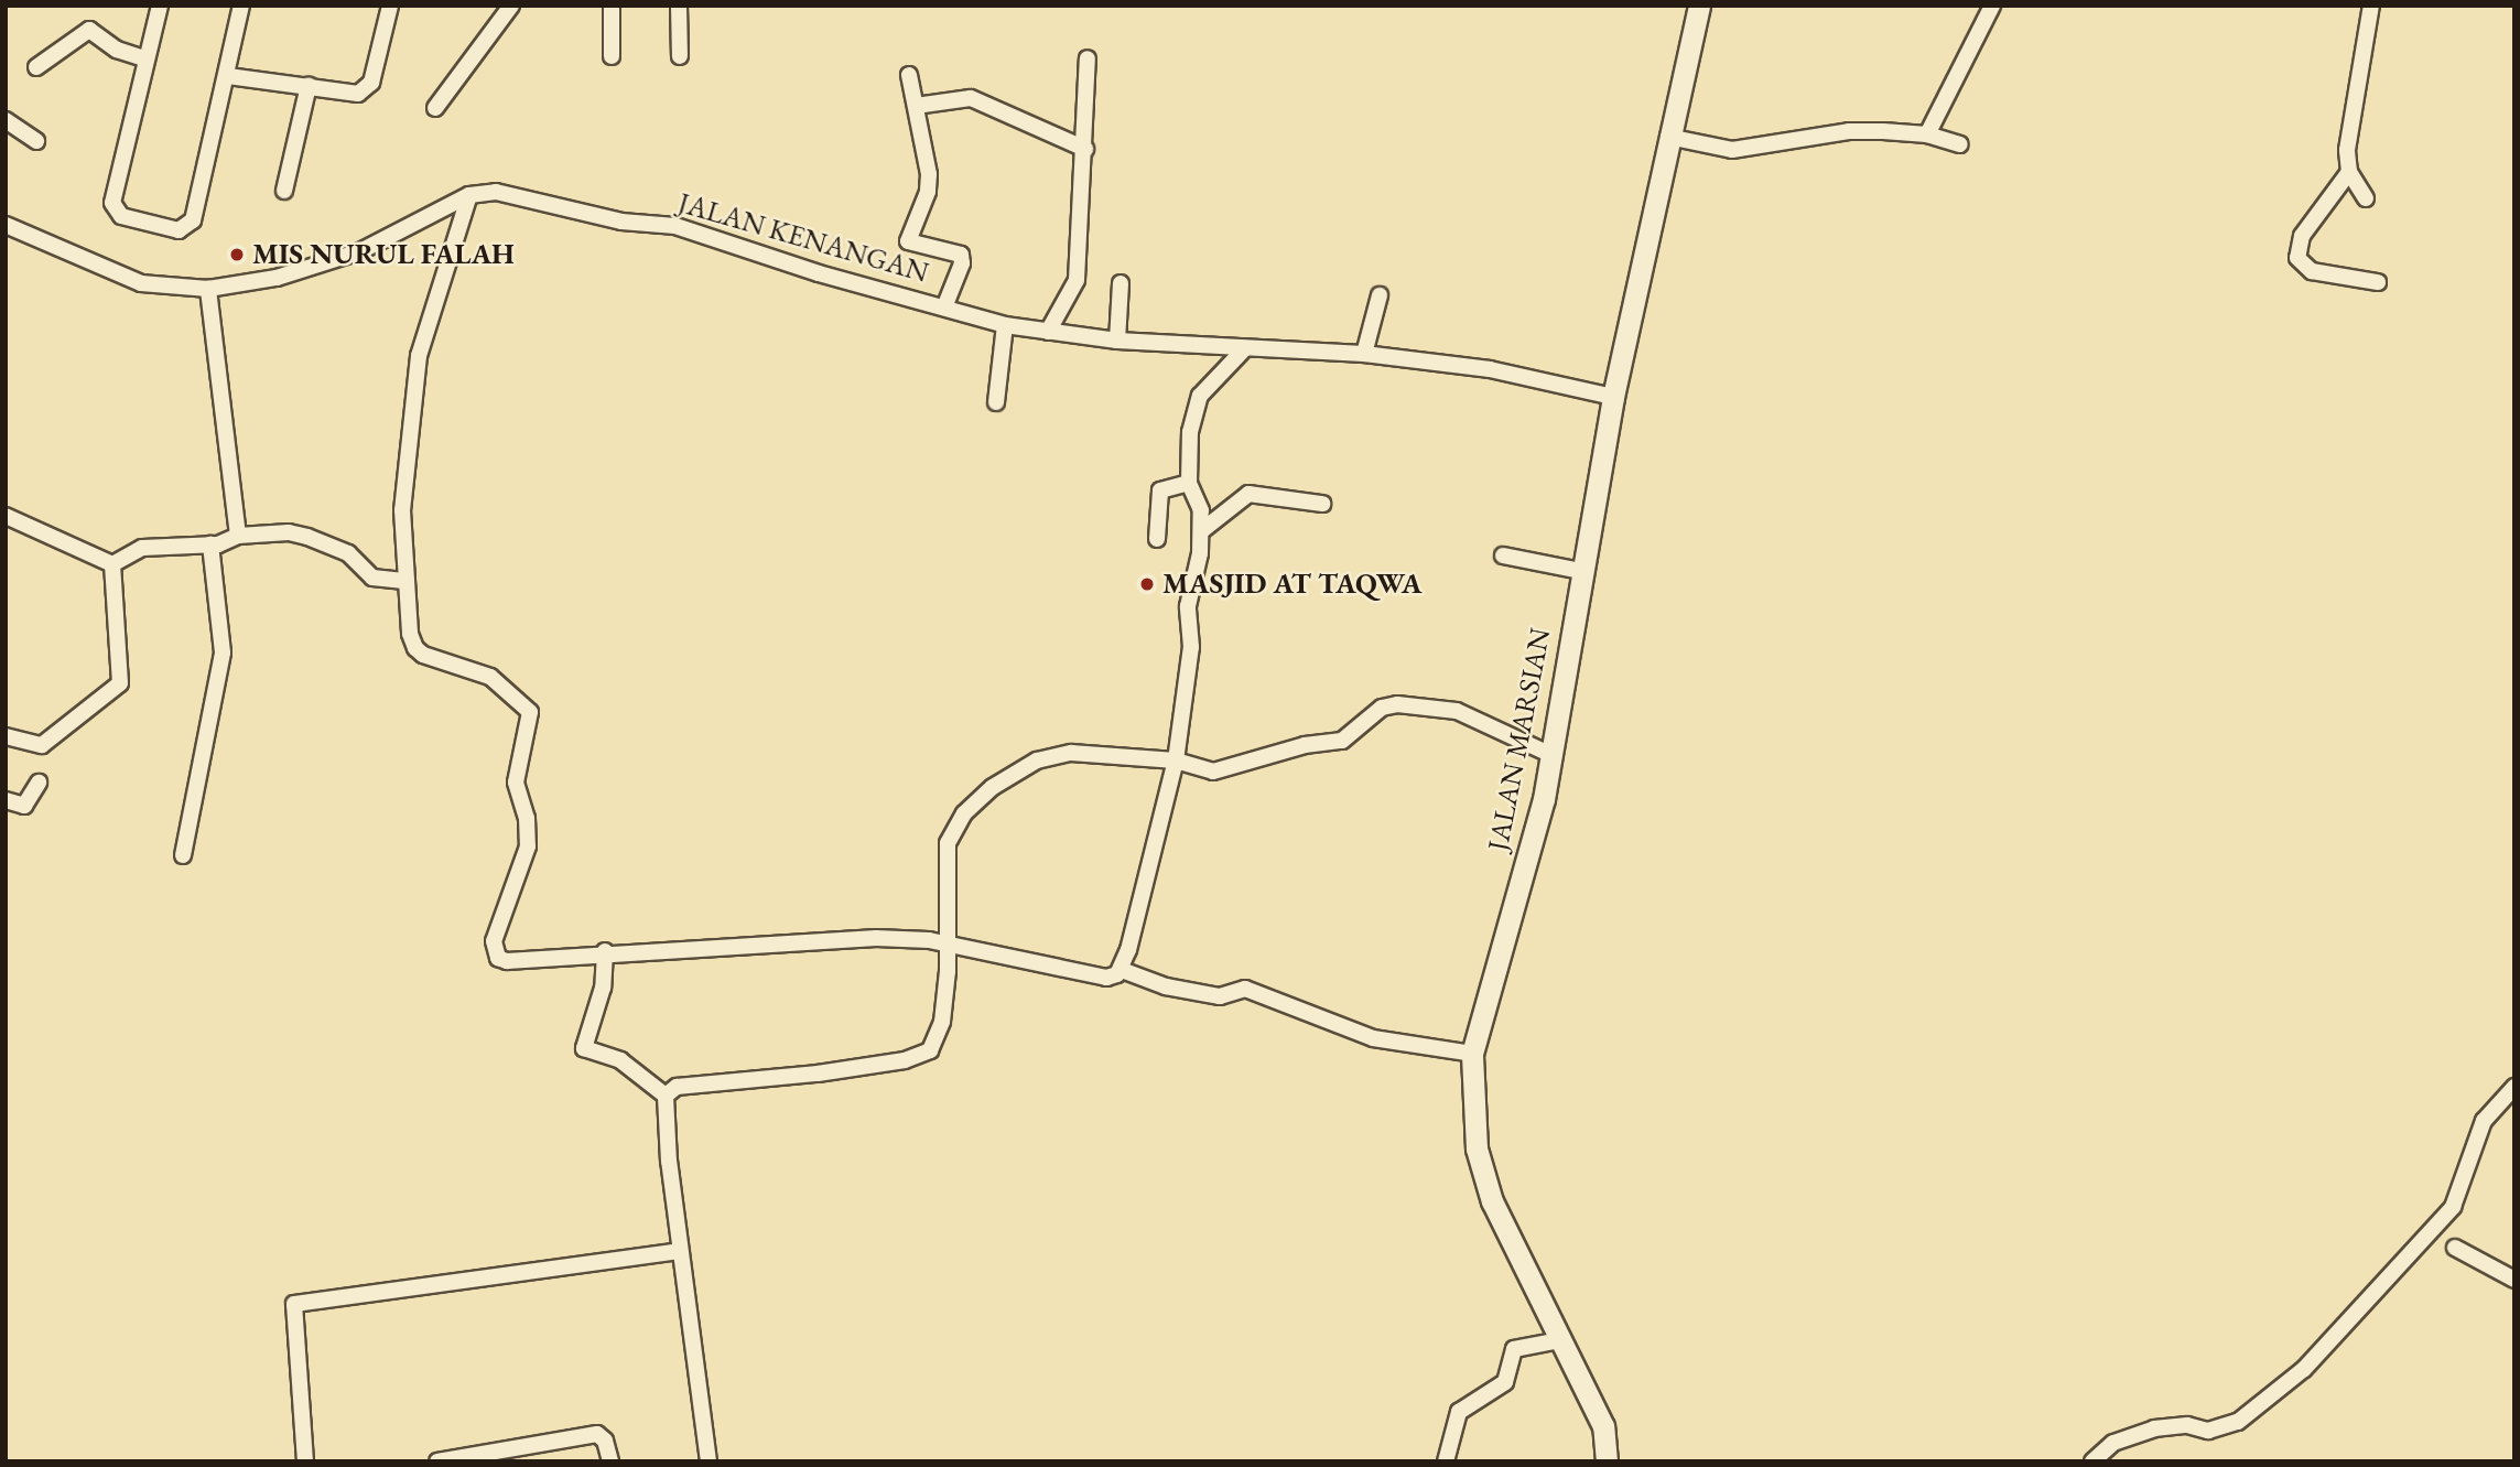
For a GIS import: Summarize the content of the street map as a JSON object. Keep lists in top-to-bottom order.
{
  "streets": {
    "street": ["JALAN KENANGAN", "JALAN MARSIAN"]
  },
  "crossings": [
    ["JALAN KENANGAN", "JALAN MARSIAN"]
  ],
  "places": ["MIS NURUL FALAH", "MASJID AT TAQWA"]
}
